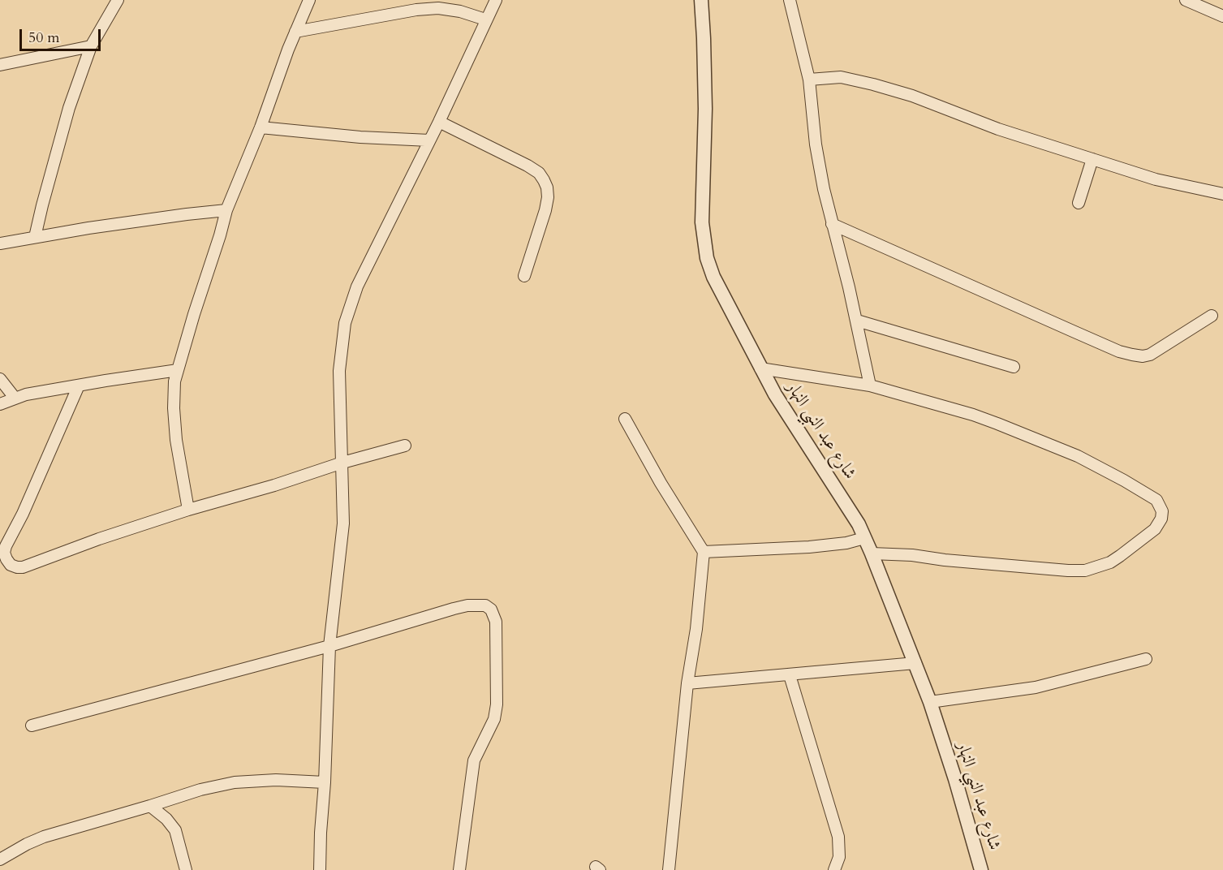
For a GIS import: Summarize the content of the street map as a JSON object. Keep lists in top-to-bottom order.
{
  "streets": {
    "street": ["شارع عبد النبي النهار"]
  },
  "scale_bar": "50 m"
}
